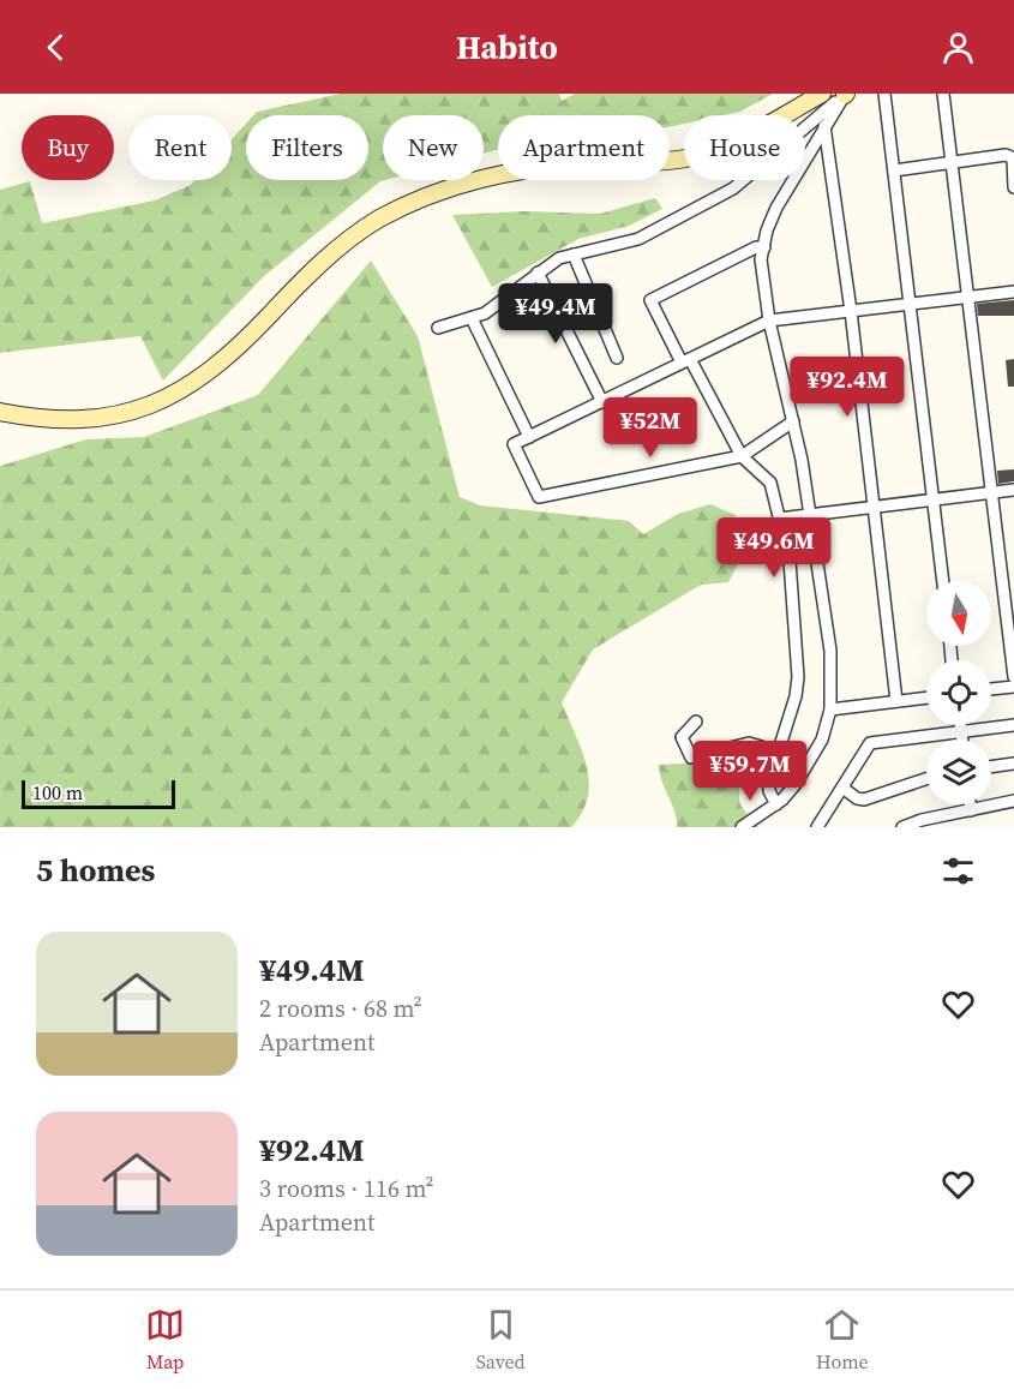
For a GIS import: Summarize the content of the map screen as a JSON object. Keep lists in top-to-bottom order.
{
  "scale_bar": "100 m",
  "north": "bottom",
  "page": {
    "header": "Habito",
    "chip": [
      "Buy",
      "Rent",
      "Filters",
      "New",
      "Apartment",
      "House"
    ],
    "price": [
      "¥49.4M",
      "¥92.4M",
      "¥52M",
      "¥49.6M",
      "¥59.7M"
    ],
    "scale": "100 m",
    "heading": "5 homes",
    "list": [
      {
        "name": "¥49.4M",
        "note": "2 rooms · 68 m² · Apartment"
      },
      {
        "name": "¥92.4M",
        "note": "3 rooms · 116 m² · Apartment"
      }
    ],
    "tabs": ["Map", "Saved", "Home"]
  }
}
